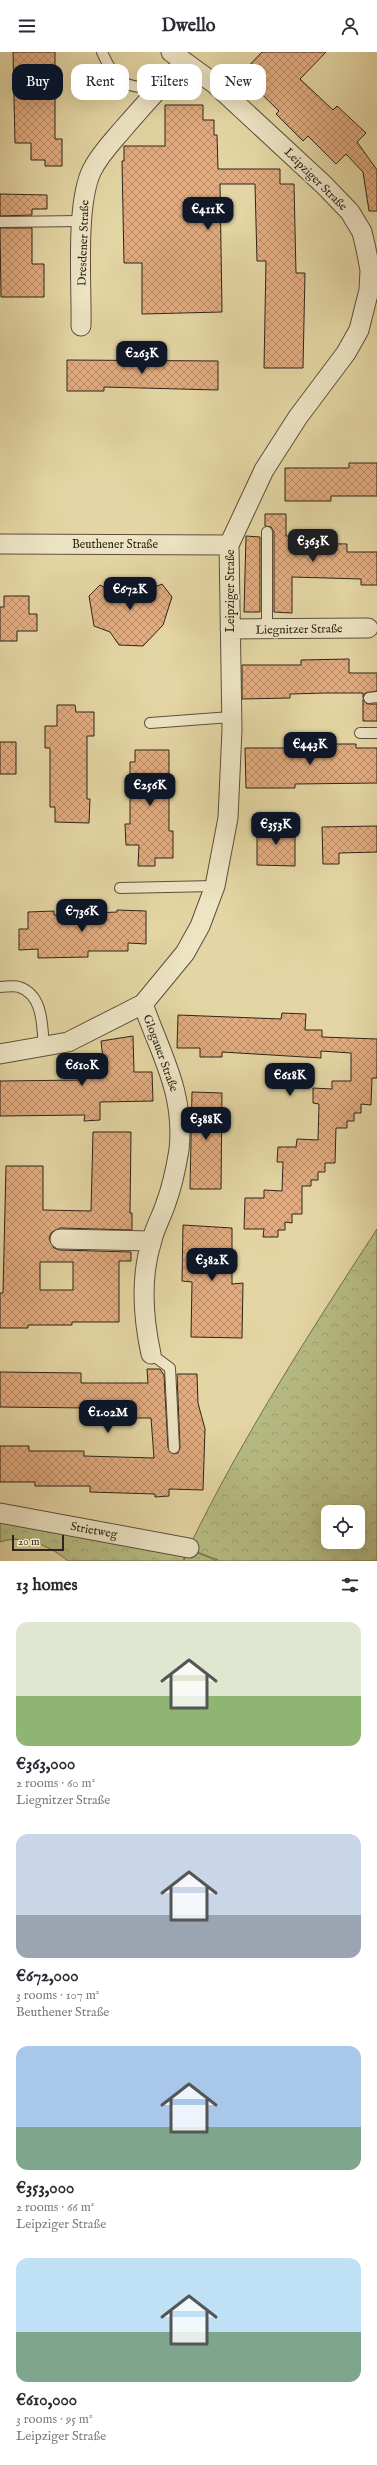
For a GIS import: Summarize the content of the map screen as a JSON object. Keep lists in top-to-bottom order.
{
  "streets": {
    "street": [
      "Leipziger Straße",
      "Dresdener Straße",
      "Beuthener Straße",
      "Liegnitzer Straße",
      "Glogauer Straße",
      "Strietweg"
    ]
  },
  "crossings": [
    ["Leipziger Straße", "Beuthener Straße"],
    ["Leipziger Straße", "Liegnitzer Straße"],
    ["Leipziger Straße", "Glogauer Straße"]
  ],
  "scale_bar": "20 m",
  "page": {
    "header": "Dwello",
    "chip": [
      "Buy",
      "Rent",
      "Filters",
      "New"
    ],
    "price": [
      "€411K",
      "€263K",
      "€363K",
      "€672K",
      "€443K",
      "€256K",
      "€353K",
      "€736K",
      "€610K",
      "€618K",
      "€388K",
      "€382K",
      "€1.02M"
    ],
    "scale": "20 m",
    "heading": "13 homes",
    "list": [
      {
        "name": "€363,000",
        "note": "2 rooms · 60 m² · Liegnitzer Straße"
      },
      {
        "name": "€672,000",
        "note": "3 rooms · 107 m² · Beuthener Straße"
      },
      {
        "name": "€353,000",
        "note": "2 rooms · 66 m² · Leipziger Straße"
      },
      {
        "name": "€610,000",
        "note": "3 rooms · 95 m² · Leipziger Straße"
      }
    ]
  }
}
